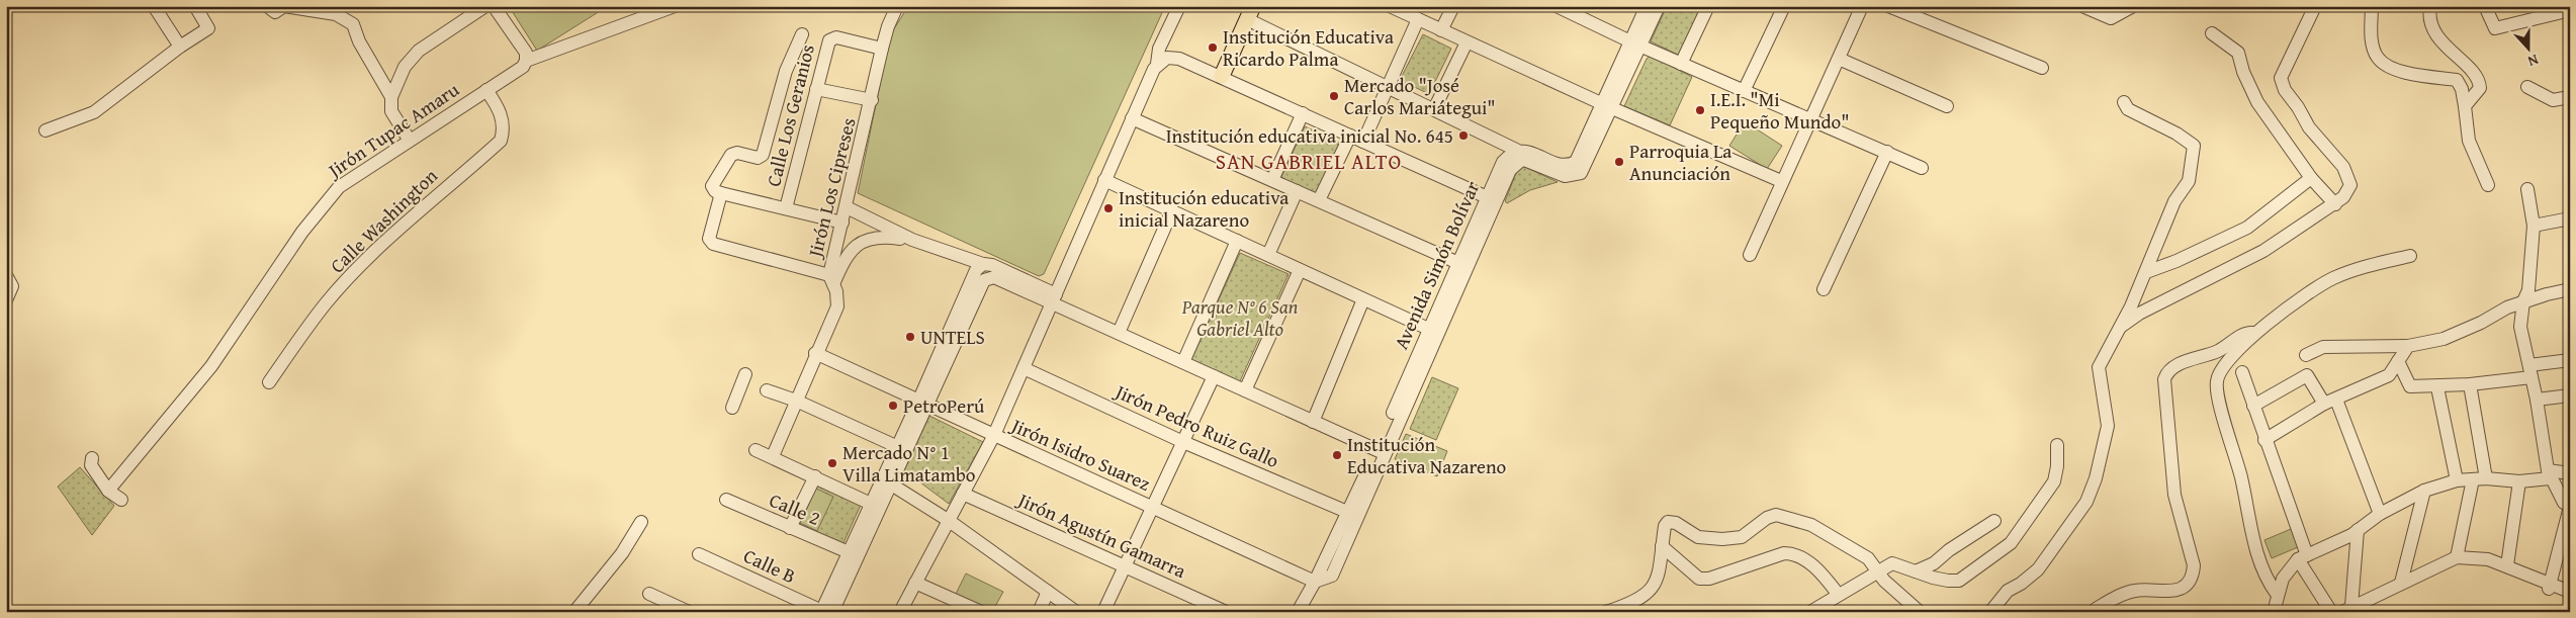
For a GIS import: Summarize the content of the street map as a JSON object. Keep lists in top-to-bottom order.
{
  "streets": {
    "street": [
      "Calle Los Geranios",
      "Jirón Tupac Amaru",
      "Jirón Los Cipreses",
      "Calle Washington",
      "Avenida Simón Bolívar",
      "Jirón Pedro Ruiz Gallo",
      "Jirón Isidro Suarez",
      "Calle 2",
      "Jirón Agustín Gamarra",
      "Calle B"
    ]
  },
  "crossings": [
    ["Calle Los Geranios", "Jirón Los Cipreses"],
    ["Jirón Tupac Amaru", "Calle Washington"],
    ["Jirón Los Cipreses", "Jirón Isidro Suarez"],
    ["Avenida Simón Bolívar", "Jirón Pedro Ruiz Gallo"],
    ["Avenida Simón Bolívar", "Jirón Isidro Suarez"]
  ],
  "districts": ["SAN GABRIEL ALTO"],
  "parks": ["Parque N° 6 San Gabriel Alto"],
  "places": [
    "Institución Educativa Ricardo Palma",
    "Mercado \"José Carlos Mariátegui\"",
    "I.E.I. \"Mi Pequeño Mundo\"",
    "Institución educativa inicial No. 645",
    "Parroquia La Anunciación",
    "Institución educativa inicial Nazareno",
    "UNTELS",
    "PetroPerú",
    "Institución Educativa Nazareno",
    "Mercado N° 1 Villa Limatambo"
  ],
  "north": "bottom"
}
